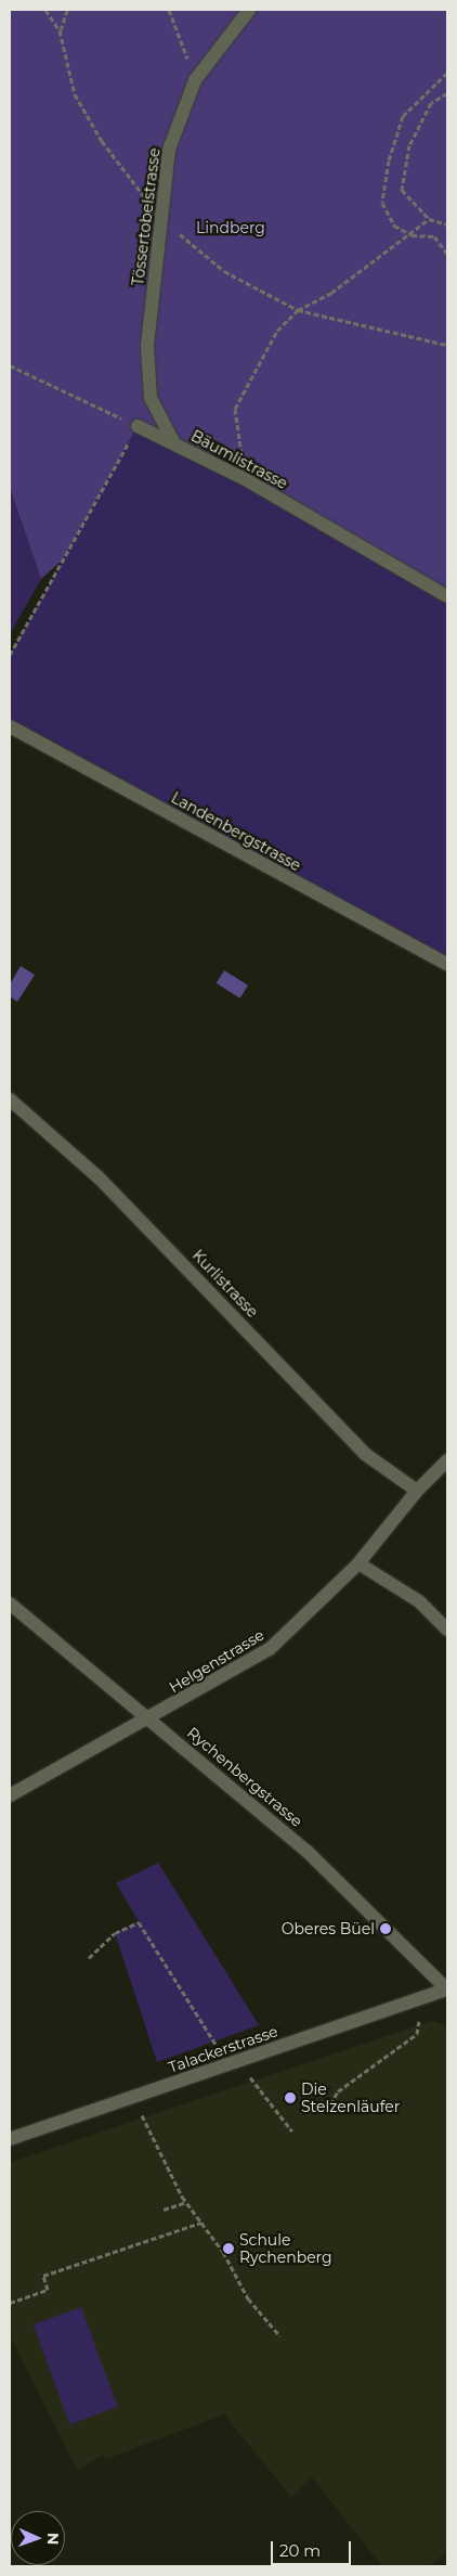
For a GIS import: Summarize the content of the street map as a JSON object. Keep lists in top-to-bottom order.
{
  "streets": {
    "street": [
      "Tössertobelstrasse",
      "Bäumlistrasse",
      "Landenbergstrasse",
      "Kurlistrasse",
      "Helgenstrasse",
      "Rychenbergstrasse",
      "Talackerstrasse"
    ]
  },
  "crossings": [
    ["Tössertobelstrasse", "Bäumlistrasse"],
    ["Kurlistrasse", "Helgenstrasse"],
    ["Helgenstrasse", "Rychenbergstrasse"],
    ["Rychenbergstrasse", "Talackerstrasse"]
  ],
  "parks": ["Lindberg"],
  "places": ["Oberes Büel", "Die Stelzenläufer", "Schule Rychenberg"],
  "scale_bar": "20 m",
  "north": "right"
}
